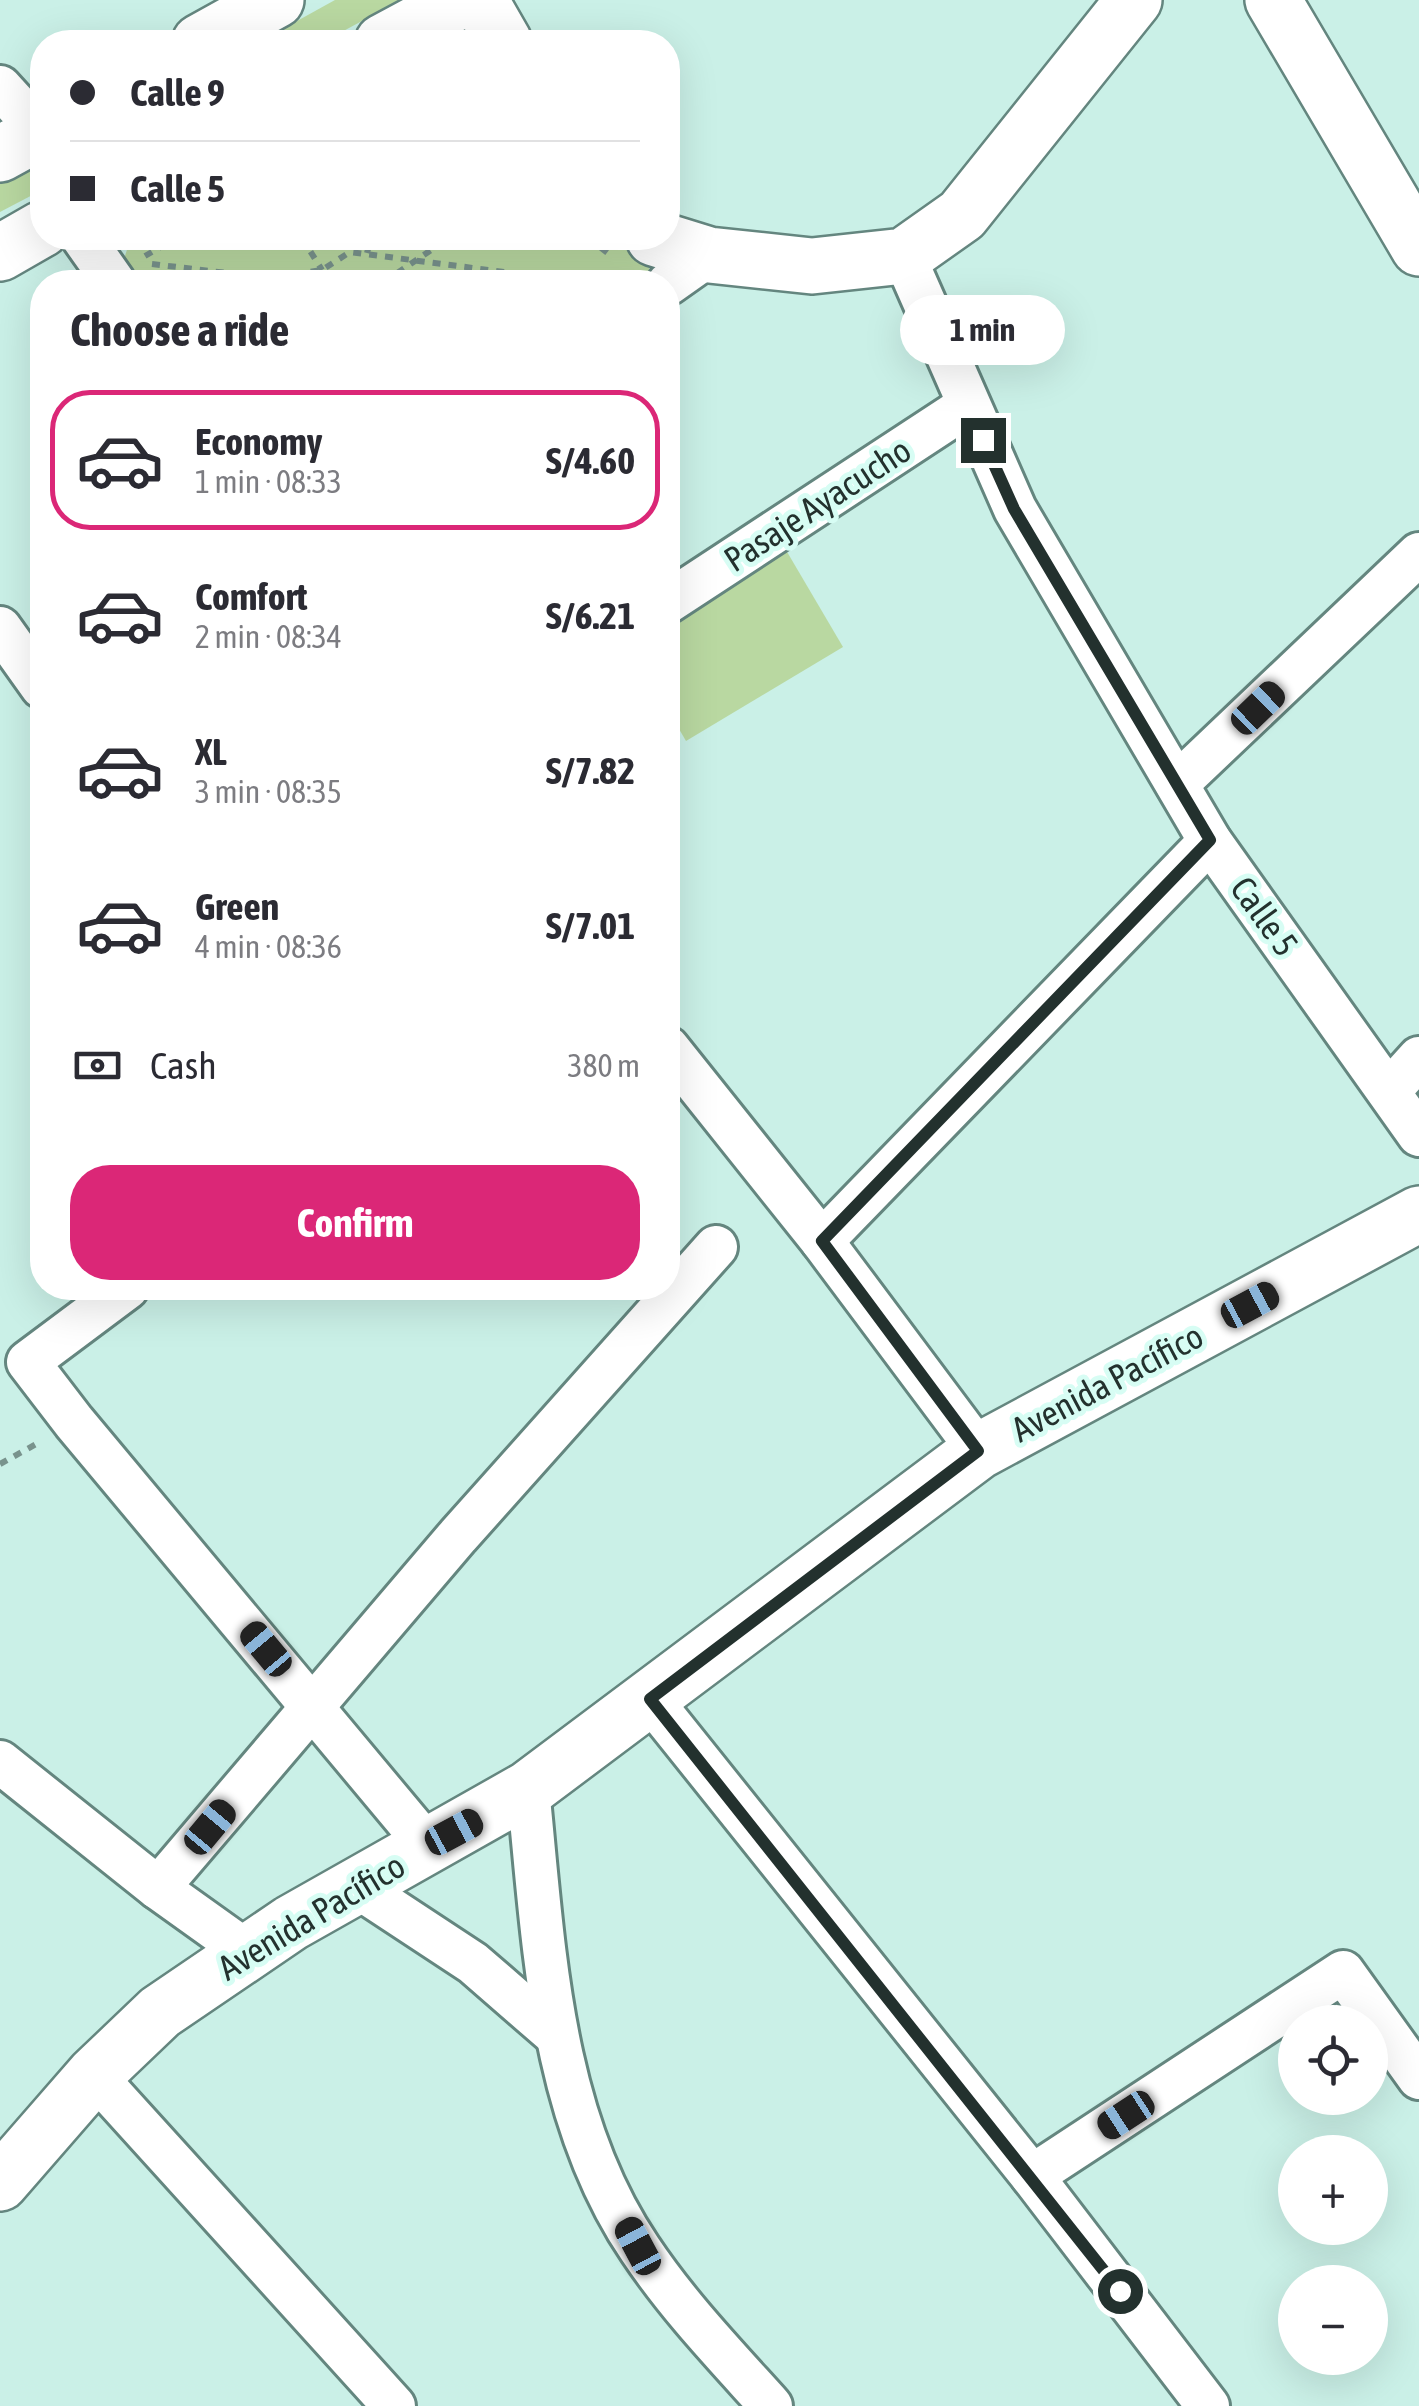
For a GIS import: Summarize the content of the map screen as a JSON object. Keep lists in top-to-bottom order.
{
  "streets": {
    "street": ["Pasaje Ayacucho", "Calle 5", "Avenida Pacífico"]
  },
  "crossings": [
    ["Pasaje Ayacucho", "Calle 5"]
  ],
  "page": {
    "banner": ["Calle 9", "Calle 5"],
    "heading": "Choose a ride",
    "bubble": "1 min",
    "list": [
      {
        "name": "Economy",
        "note": "1 min · 08:33",
        "value": "S/4.60"
      },
      {
        "name": "Comfort",
        "note": "2 min · 08:34",
        "value": "S/6.21"
      },
      {
        "name": "XL",
        "note": "3 min · 08:35",
        "value": "S/7.82"
      },
      {
        "name": "Green",
        "note": "4 min · 08:36",
        "value": "S/7.01"
      }
    ],
    "pay": ["Cash", "380 m"],
    "buttons": "Confirm",
    "map_buttons": ["+", "−"]
  }
}
